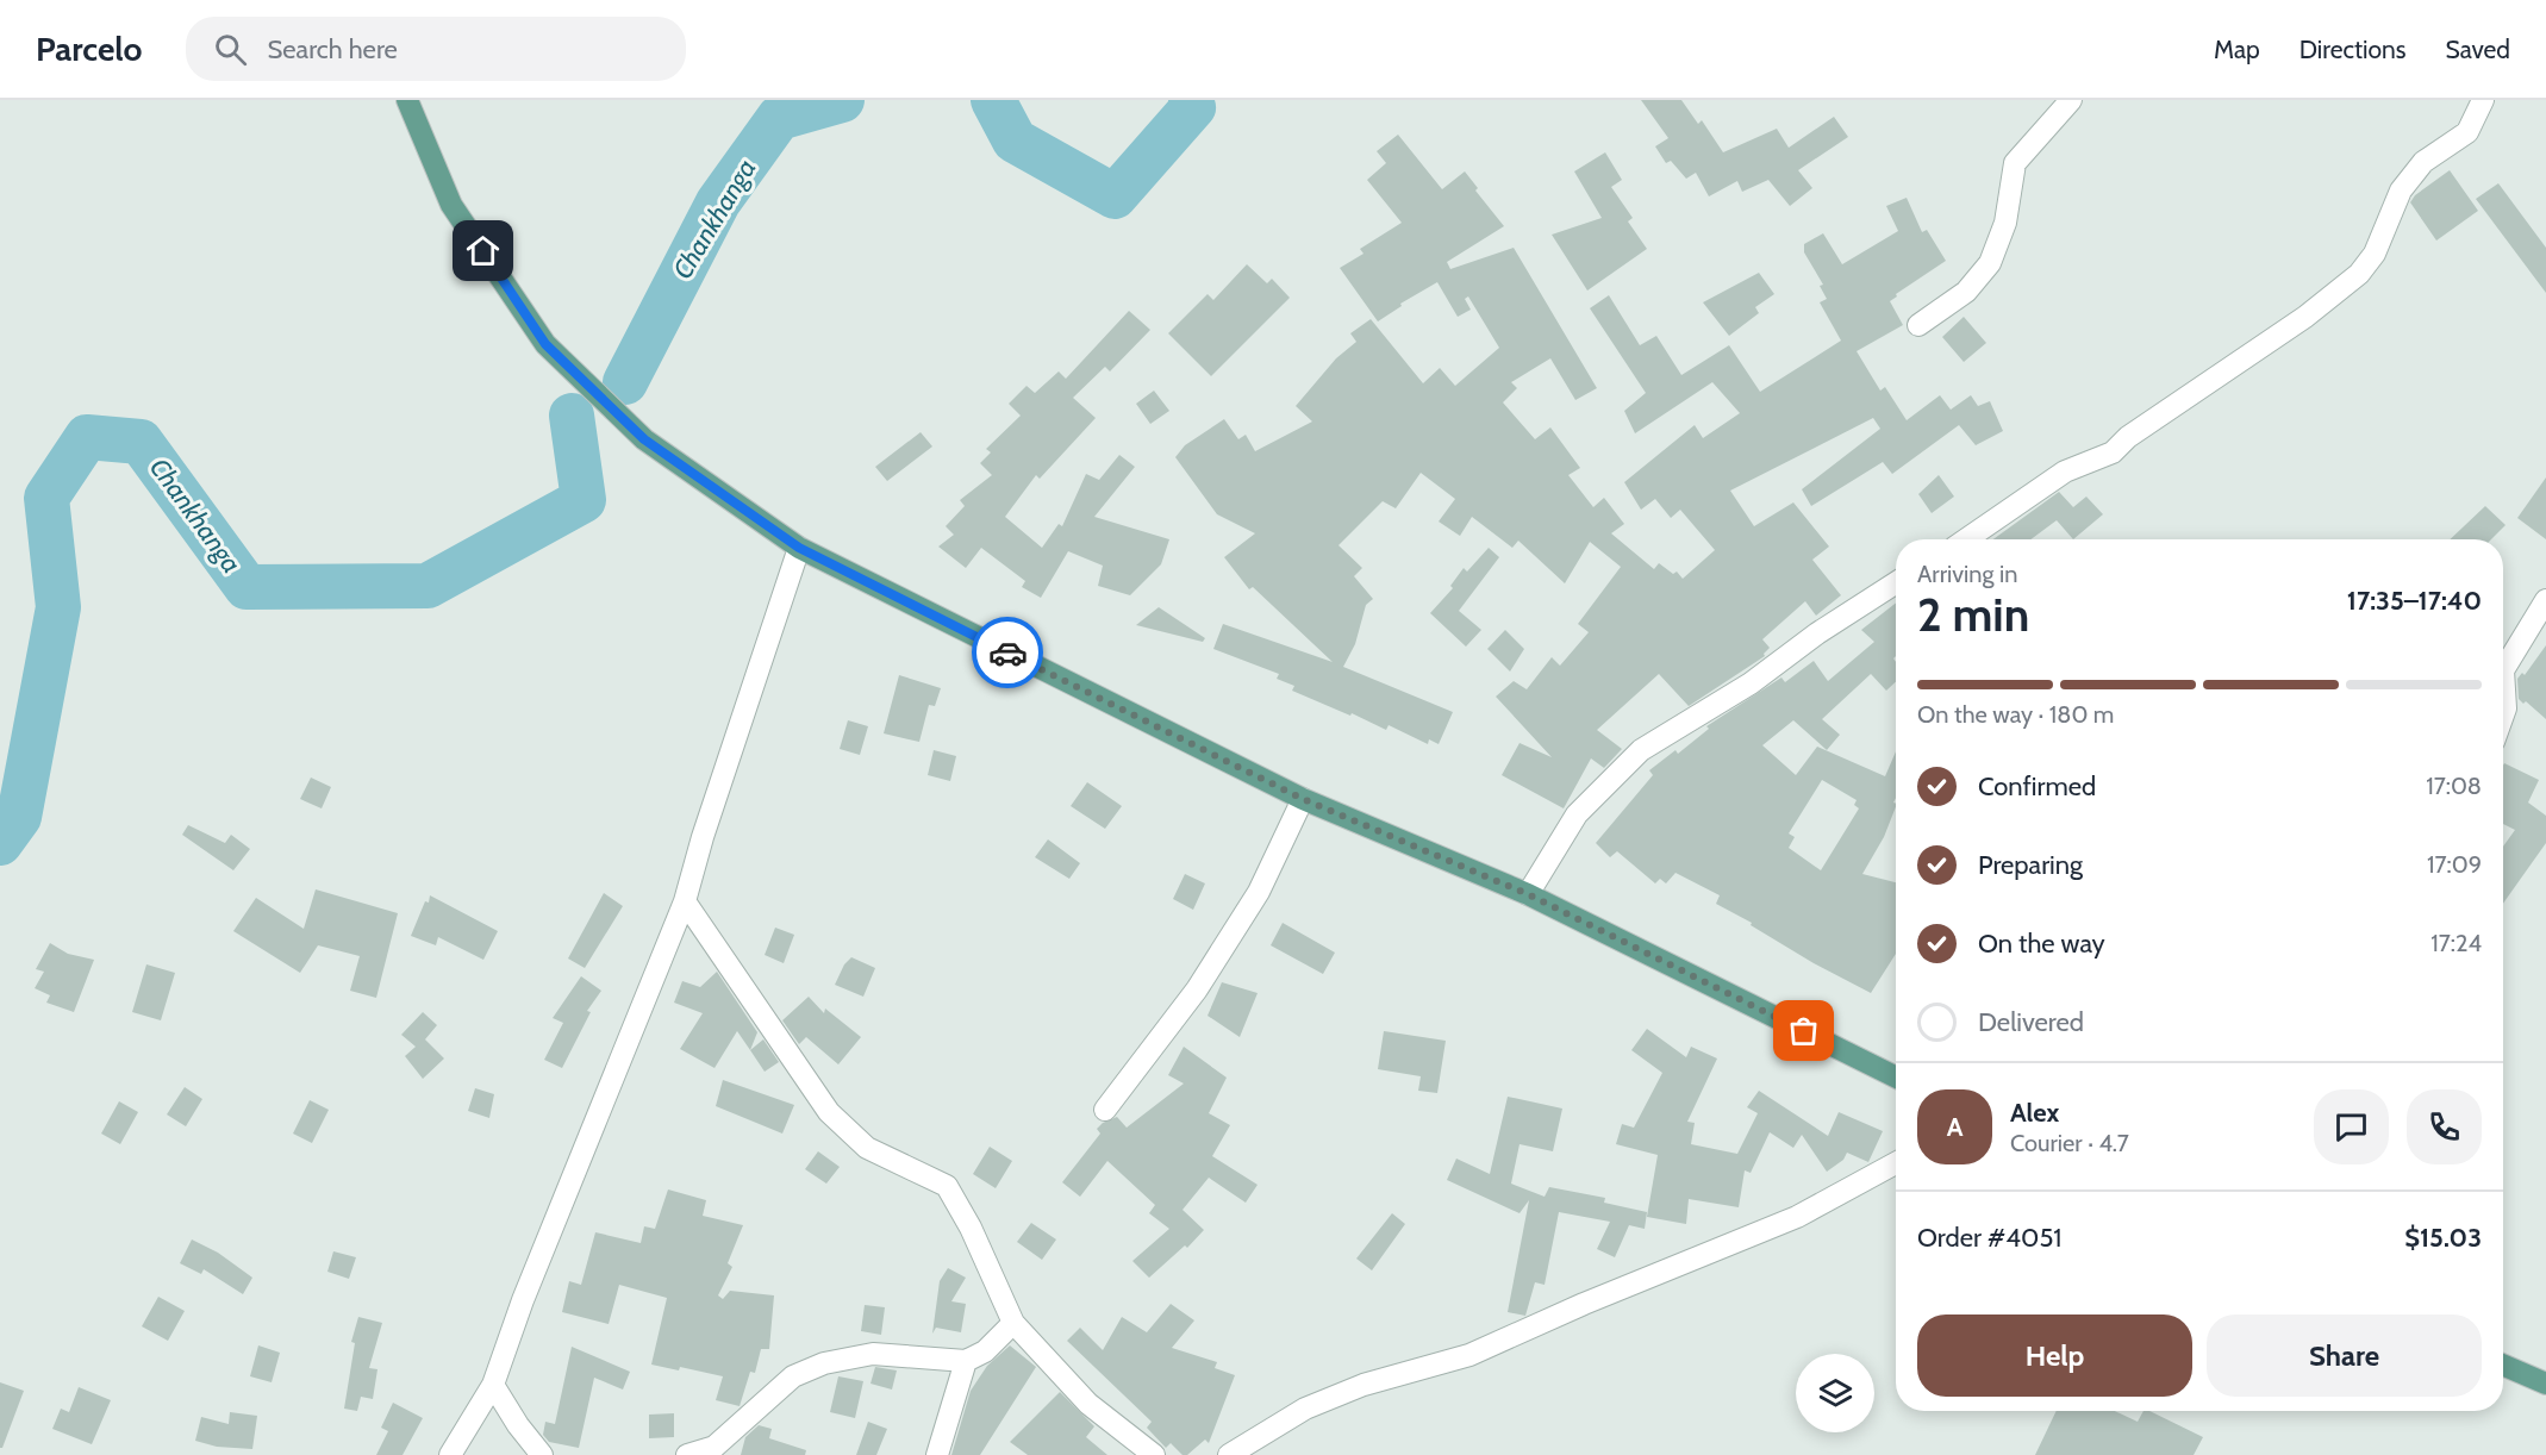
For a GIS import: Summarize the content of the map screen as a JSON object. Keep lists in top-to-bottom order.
{
  "water": ["Chankhanga"],
  "page": {
    "header": "Parcelo",
    "search": "Search here",
    "nav": ["Map", "Directions", "Saved"],
    "heading": ["2 min", "Arriving in", "17:35–17:40"],
    "panel": [
      "Alex",
      "Courier · 4.7",
      "Order #4051",
      "$15.03"
    ],
    "bar": "On the way · 180 m",
    "list": [
      ["Confirmed", "17:08"],
      ["Preparing", "17:09"],
      ["On the way", "17:24"],
      "Delivered"
    ],
    "round": "A",
    "buttons": ["Help", "Share"]
  }
}
